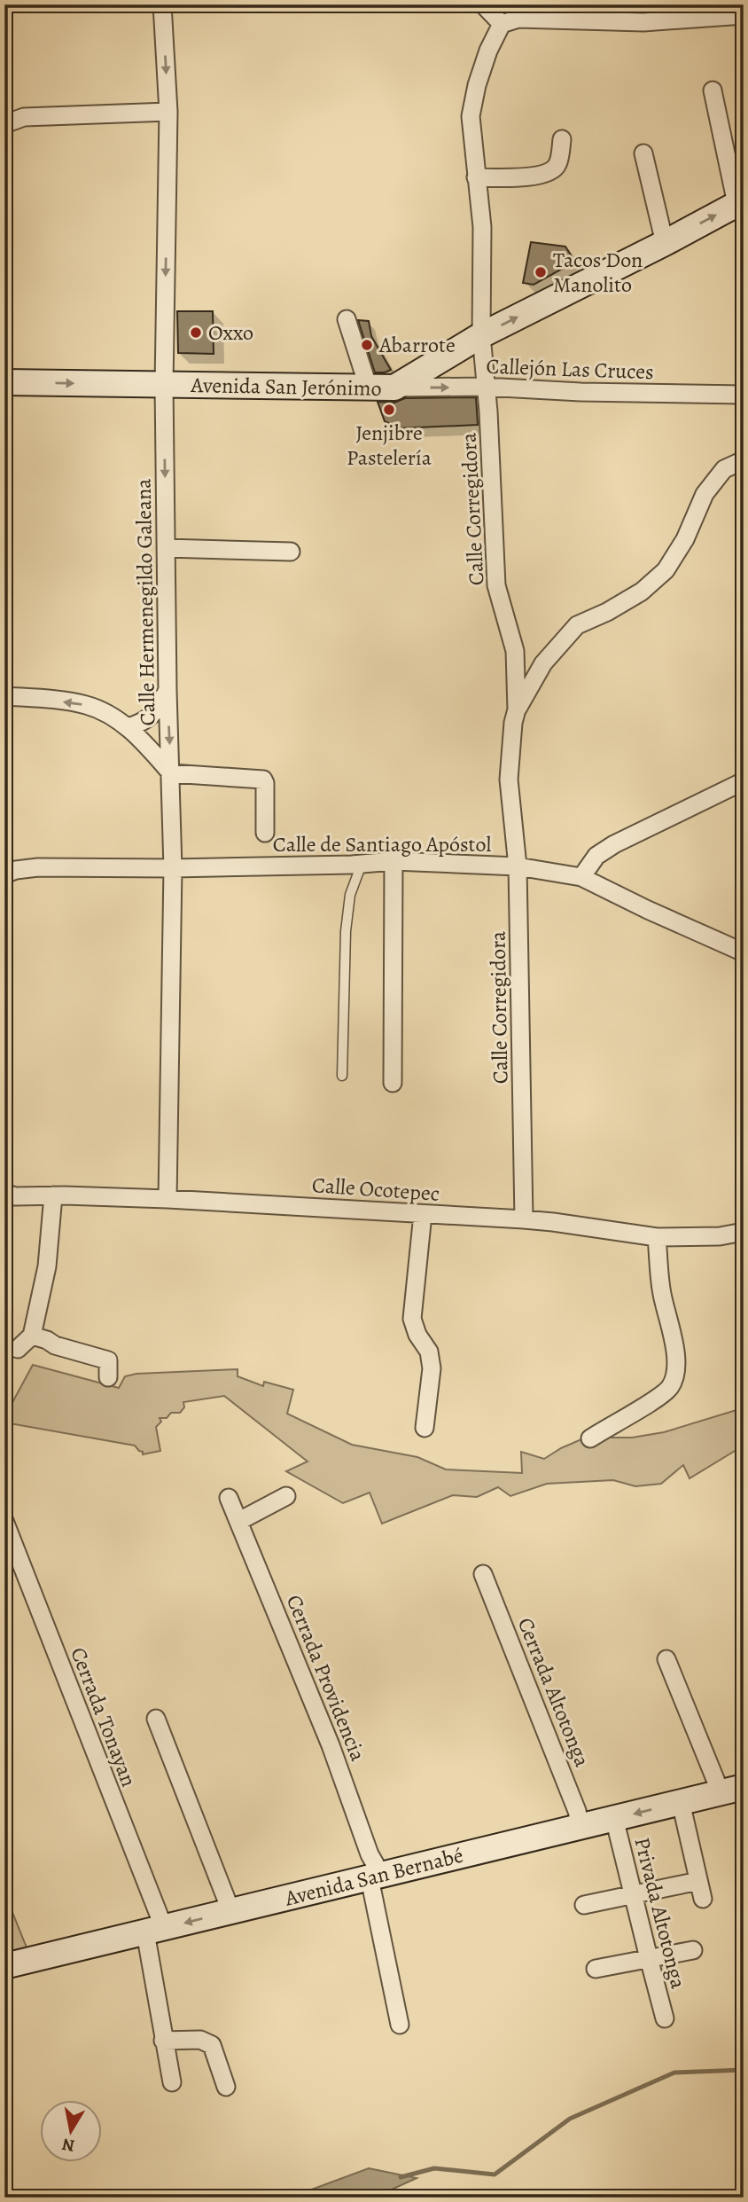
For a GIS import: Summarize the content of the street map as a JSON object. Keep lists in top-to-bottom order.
{
  "streets": {
    "main road": ["Avenida San Jerónimo", "Avenida San Bernabé"],
    "street": [
      "Callejón Las Cruces",
      "Calle Corregidora",
      "Calle Hermenegildo Galeana",
      "Calle de Santiago Apóstol",
      "Calle Ocotepec",
      "Cerrada Providencia",
      "Cerrada Altotonga",
      "Cerrada Tonayan",
      "Privada Altotonga"
    ]
  },
  "crossings": [
    ["Callejón Las Cruces", "Avenida San Jerónimo"],
    ["Callejón Las Cruces", "Calle Corregidora"],
    ["Avenida San Jerónimo", "Calle Corregidora"],
    ["Avenida San Jerónimo", "Calle Hermenegildo Galeana"],
    ["Calle Corregidora", "Calle de Santiago Apóstol"],
    ["Calle Corregidora", "Calle Ocotepec"],
    ["Calle Hermenegildo Galeana", "Calle de Santiago Apóstol"],
    ["Calle Hermenegildo Galeana", "Calle Ocotepec"],
    ["Cerrada Providencia", "Avenida San Bernabé"],
    ["Cerrada Altotonga", "Avenida San Bernabé"],
    ["Cerrada Tonayan", "Avenida San Bernabé"],
    ["Avenida San Bernabé", "Privada Altotonga"]
  ],
  "one_way": ["Avenida San Jerónimo", "Calle Hermenegildo Galeana"],
  "places": [
    "Tacos Don Manolito",
    "Oxxo",
    "Abarrote",
    "Jenjibre Pastelería"
  ],
  "north": "bottom"
}
